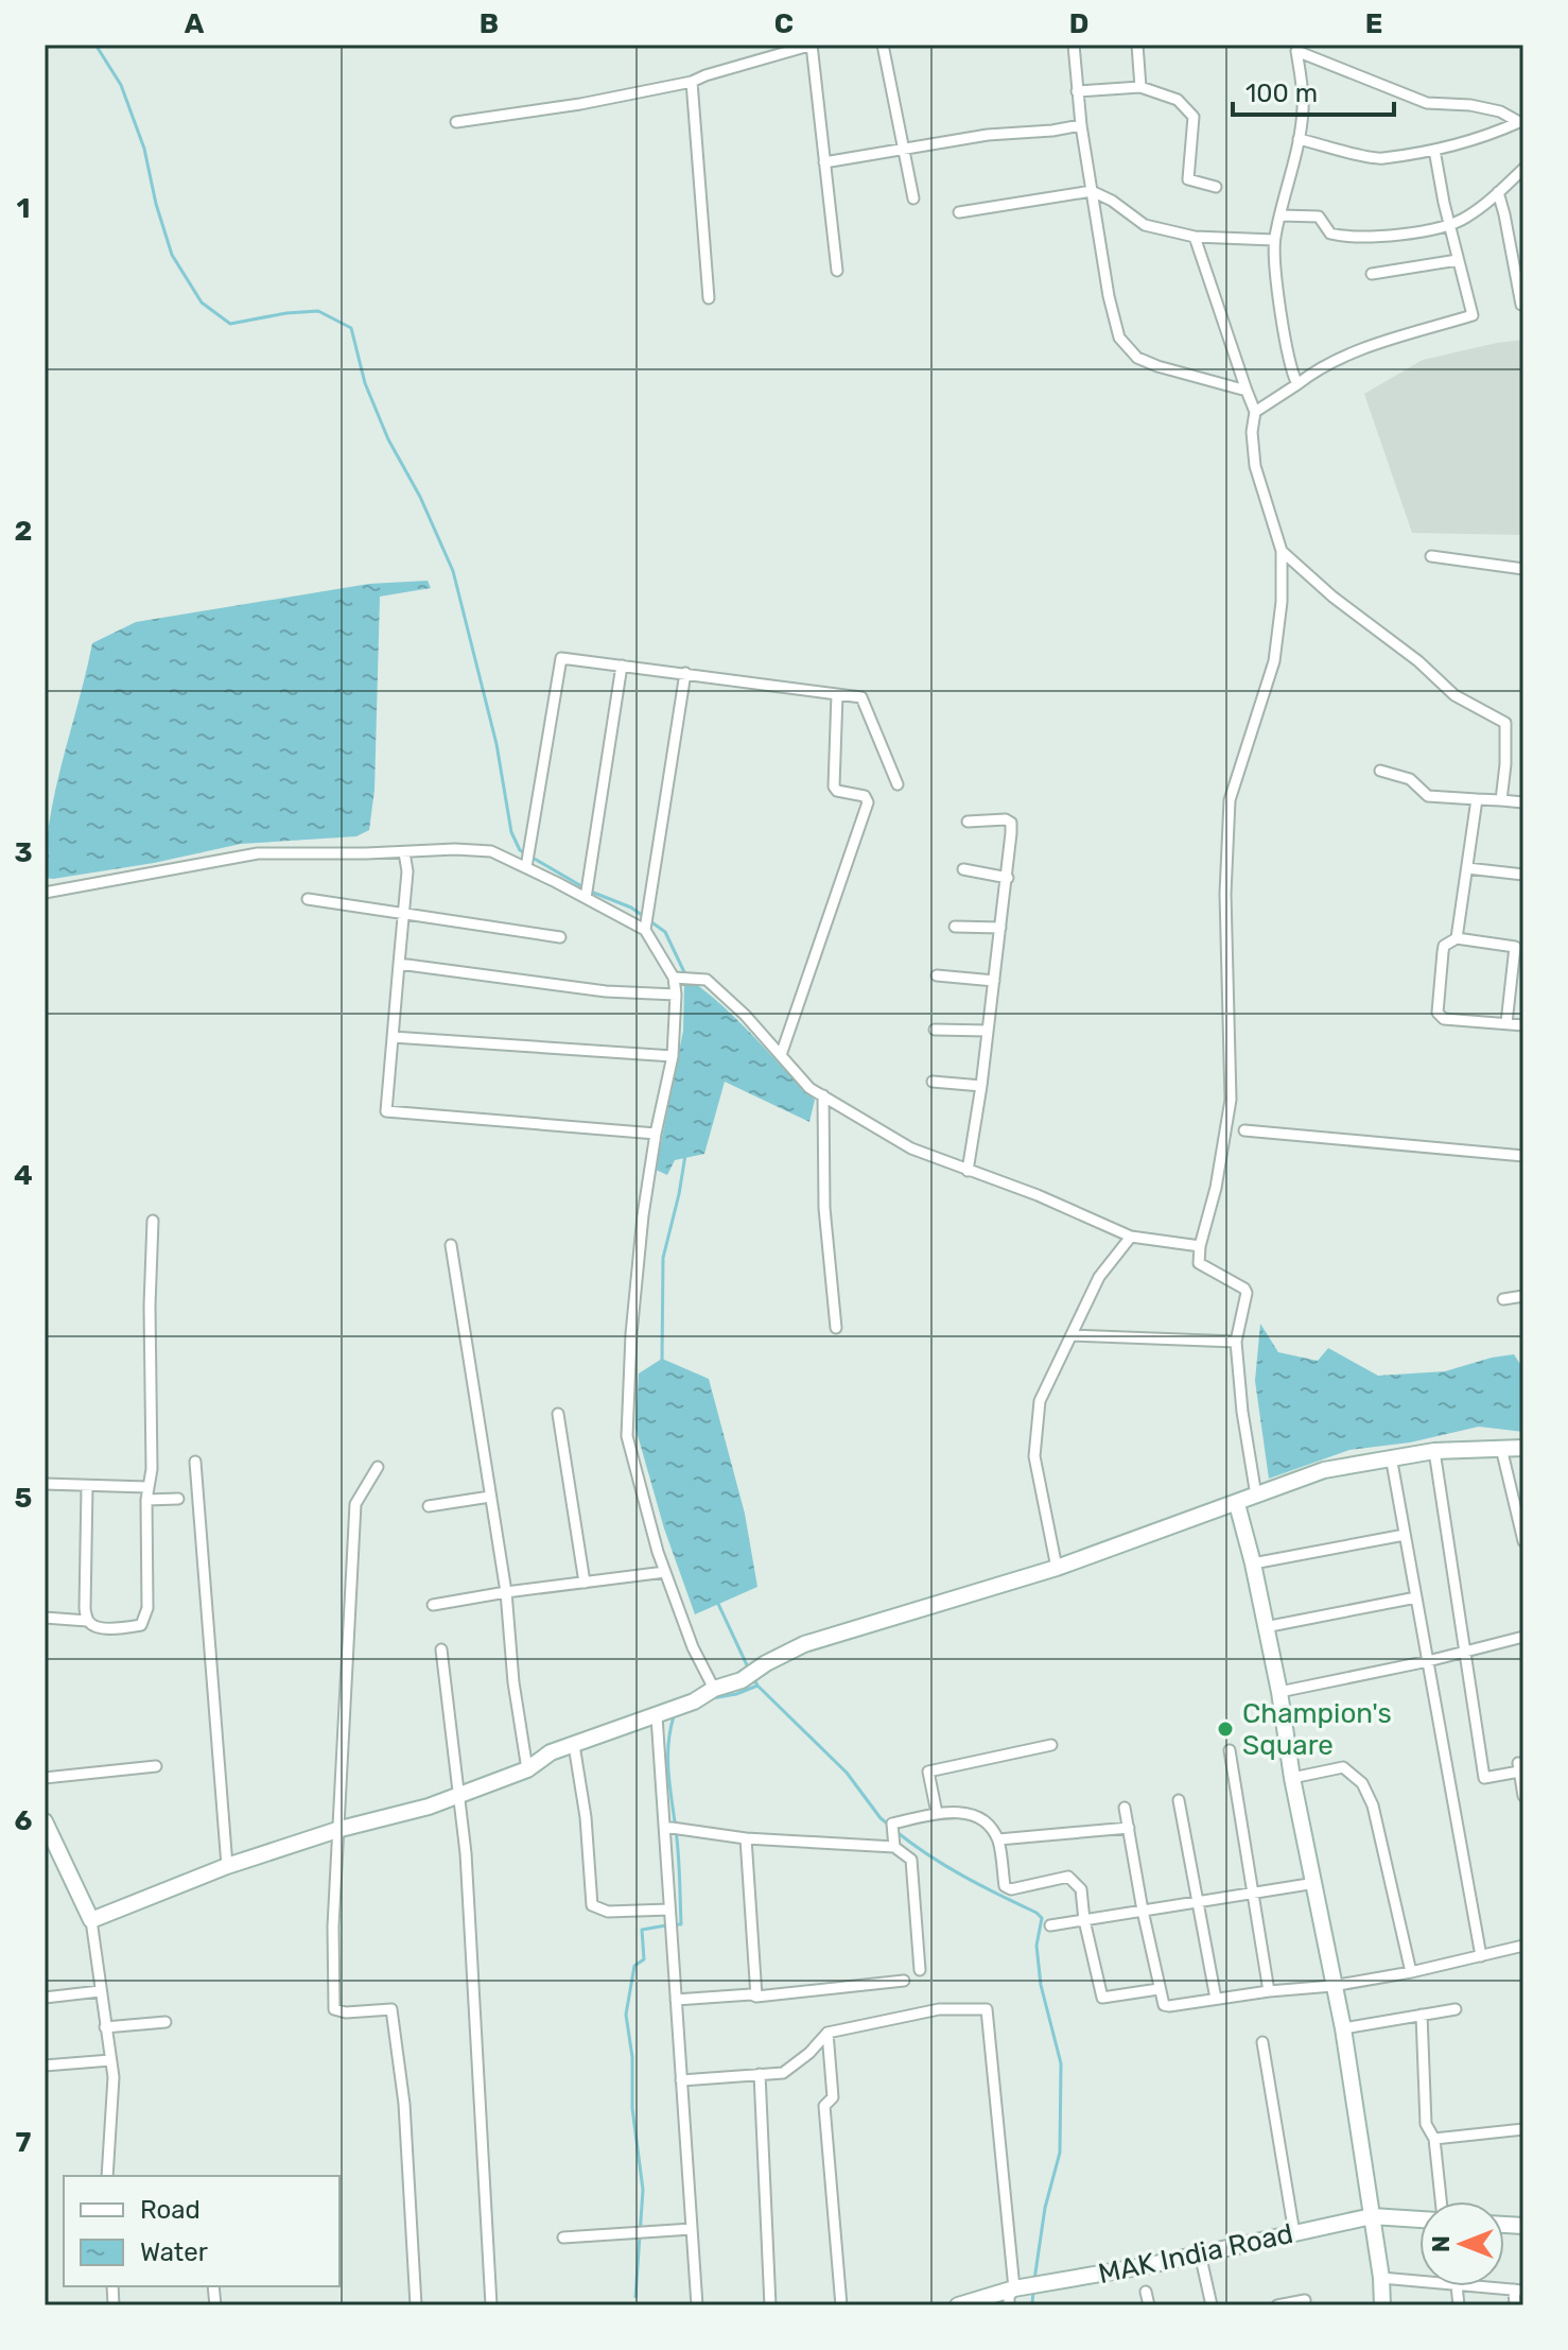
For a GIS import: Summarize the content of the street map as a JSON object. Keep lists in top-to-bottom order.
{
  "streets": {
    "street": ["MAK India Road"]
  },
  "places": ["Champion's Square"],
  "legend": ["Road", "Water"],
  "scale_bar": "100 m",
  "north": "left",
  "grid": {
    "columns": [
      "A",
      "B",
      "C",
      "D",
      "E"
    ],
    "rows": [
      "1",
      "2",
      "3",
      "4",
      "5",
      "6",
      "7"
    ]
  }
}
